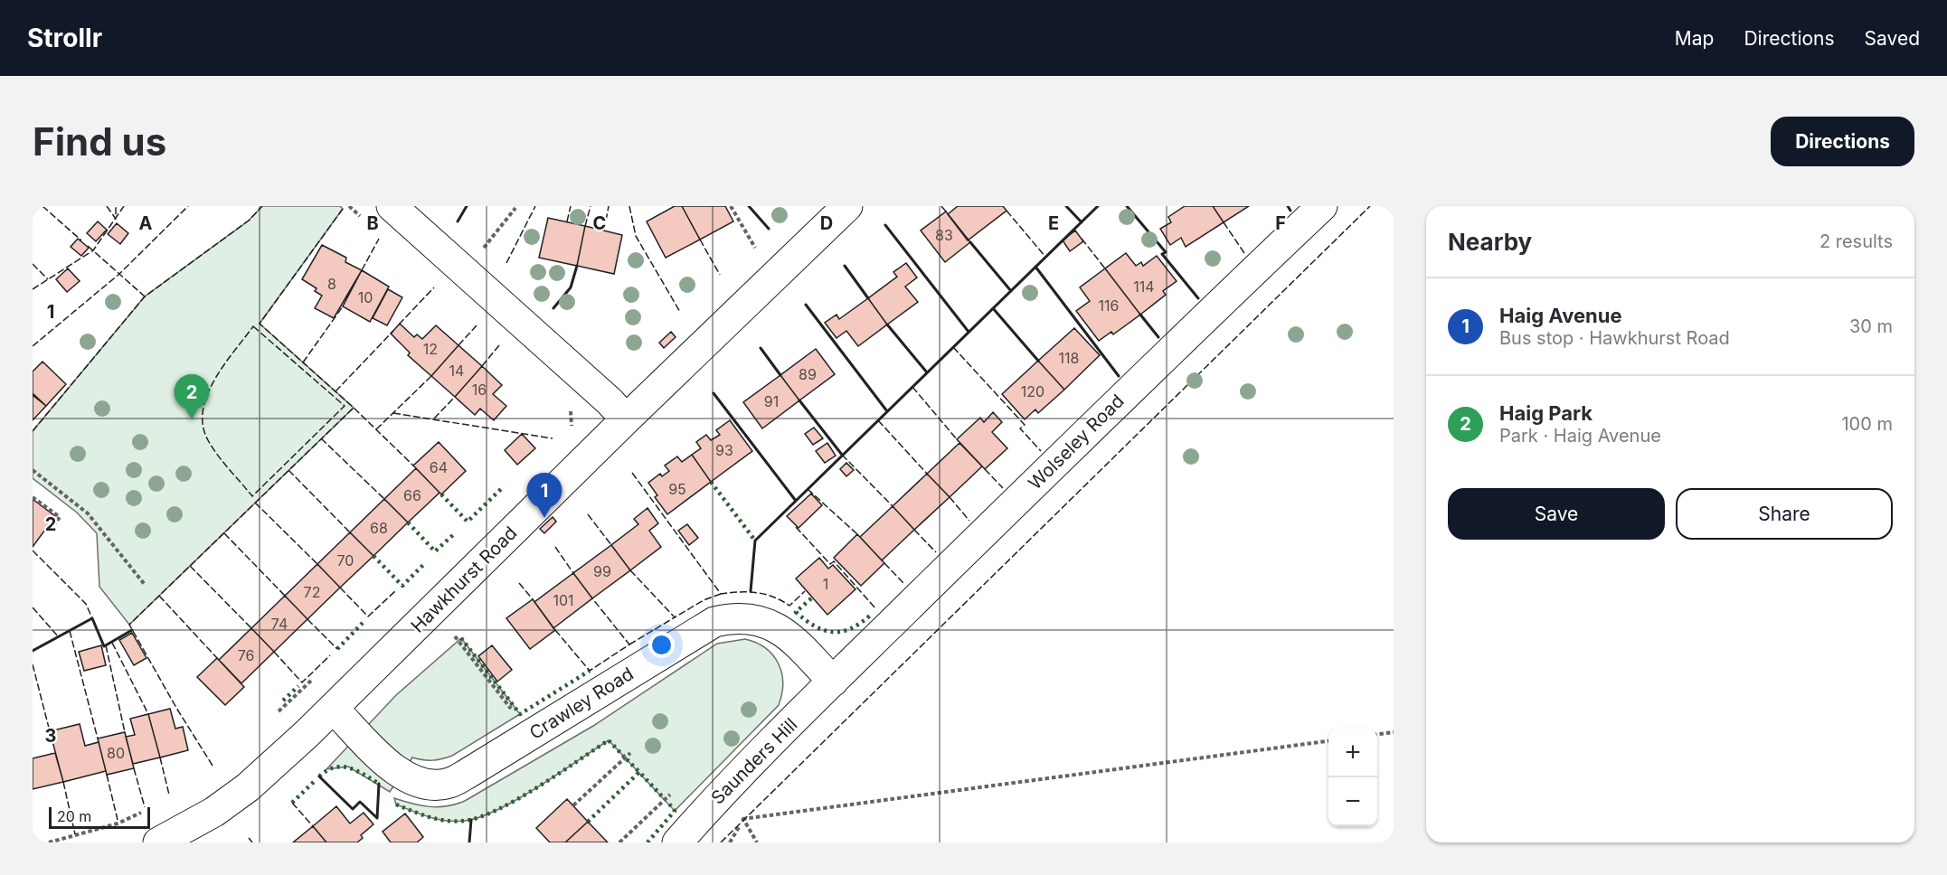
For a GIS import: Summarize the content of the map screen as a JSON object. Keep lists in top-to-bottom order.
{
  "streets": {
    "street": [
      "Wolseley Road",
      "Hawkhurst Road",
      "Crawley Road",
      "Saunders Hill"
    ]
  },
  "crossings": [
    ["Wolseley Road", "Crawley Road"],
    ["Wolseley Road", "Saunders Hill"],
    ["Hawkhurst Road", "Crawley Road"],
    ["Crawley Road", "Saunders Hill"]
  ],
  "house_numbers": [
    "83",
    "8",
    "114",
    "10",
    "116",
    "12",
    "118",
    "14",
    "89",
    "16",
    "120",
    "91",
    "93",
    "64",
    "95",
    "66",
    "68",
    "70",
    "99",
    "1",
    "72",
    "101",
    "74",
    "76",
    "80"
  ],
  "scale_bar": "20 m",
  "page": {
    "header": "Strollr",
    "nav": ["Map", "Directions", "Saved"],
    "buttons": [
      "Directions",
      ["Save", "Share"]
    ],
    "title": "Find us",
    "heading": ["Nearby", "2 results"],
    "list": [
      {
        "mark": "1",
        "name": "Haig Avenue",
        "note": "Bus stop · Hawkhurst Road",
        "value": "30 m"
      },
      {
        "mark": "2",
        "name": "Haig Park",
        "note": "Park · Haig Avenue",
        "value": "100 m"
      }
    ],
    "pins": ["2", "1"],
    "map_buttons": ["+", "−"],
    "scale": "20 m"
  },
  "grid": {
    "columns": [
      "A",
      "B",
      "C",
      "D",
      "E",
      "F"
    ],
    "rows": ["1", "2", "3"]
  }
}
